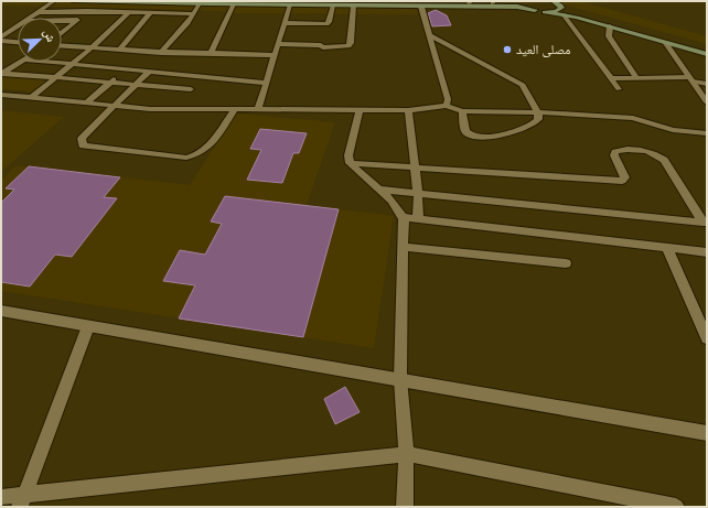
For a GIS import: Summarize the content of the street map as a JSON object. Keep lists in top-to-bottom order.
{
  "places": ["مصلى العيد"],
  "north": "top right"
}
